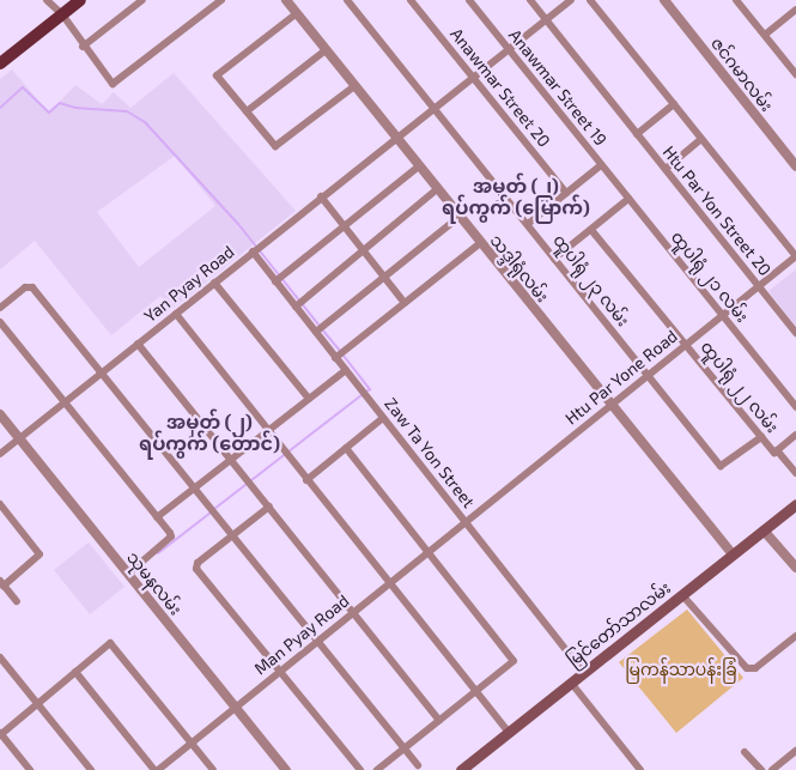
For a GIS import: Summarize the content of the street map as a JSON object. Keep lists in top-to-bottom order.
{
  "streets": {
    "main road": ["မြင်တော်သာလမ်း"],
    "street": [
      "ဇင်ဂမာလမ်း",
      "Anawmar Street 20",
      "Anawmar Street 19",
      "Htu Par Yon Street 20",
      "သဒ္ဒါရုံလမ်း",
      "ထူပါရုံ ၂၁ လမ်း",
      "ထူပါရုံ ၂၃ လမ်း",
      "Yan Pyay Road",
      "Htu Par Yone Road",
      "ထူပါရုံ ၂၂ လမ်း",
      "Zaw Ta Yon Street",
      "သုမနလမ်း",
      "Man Pyay Road"
    ]
  },
  "crossings": [
    ["Anawmar Street 20", "Yan Pyay Road"],
    ["Anawmar Street 19", "ထူပါရုံ ၂၁ လမ်း"],
    ["Anawmar Street 19", "Yan Pyay Road"],
    ["Htu Par Yon Street 20", "Yan Pyay Road"],
    ["Htu Par Yon Street 20", "Htu Par Yone Road"],
    ["သဒ္ဒါရုံလမ်း", "Yan Pyay Road"],
    ["သဒ္ဒါရုံလမ်း", "Htu Par Yone Road"],
    ["သဒ္ဒါရုံလမ်း", "မြင်တော်သာလမ်း"],
    ["ထူပါရုံ ၂၁ လမ်း", "Htu Par Yone Road"],
    ["ထူပါရုံ ၂၃ လမ်း", "Yan Pyay Road"],
    ["ထူပါရုံ ၂၃ လမ်း", "Htu Par Yone Road"],
    ["ထူပါရုံ ၂၃ လမ်း", "ထူပါရုံ ၂၂ လမ်း"],
    ["Yan Pyay Road", "Zaw Ta Yon Street"],
    ["Yan Pyay Road", "သုမနလမ်း"],
    ["Htu Par Yone Road", "ထူပါရုံ ၂၂ လမ်း"],
    ["Htu Par Yone Road", "Zaw Ta Yon Street"],
    ["Htu Par Yone Road", "Man Pyay Road"],
    ["Zaw Ta Yon Street", "မြင်တော်သာလမ်း"],
    ["Zaw Ta Yon Street", "Man Pyay Road"],
    ["သုမနလမ်း", "Man Pyay Road"]
  ],
  "districts": ["အမှတ် (၂) ရပ်ကွက် (မြောက်)", "အမှတ် (၂) ရပ်ကွက် (တောင်)"],
  "parks": ["မြကန်သာပန်းခြံ"]
}
